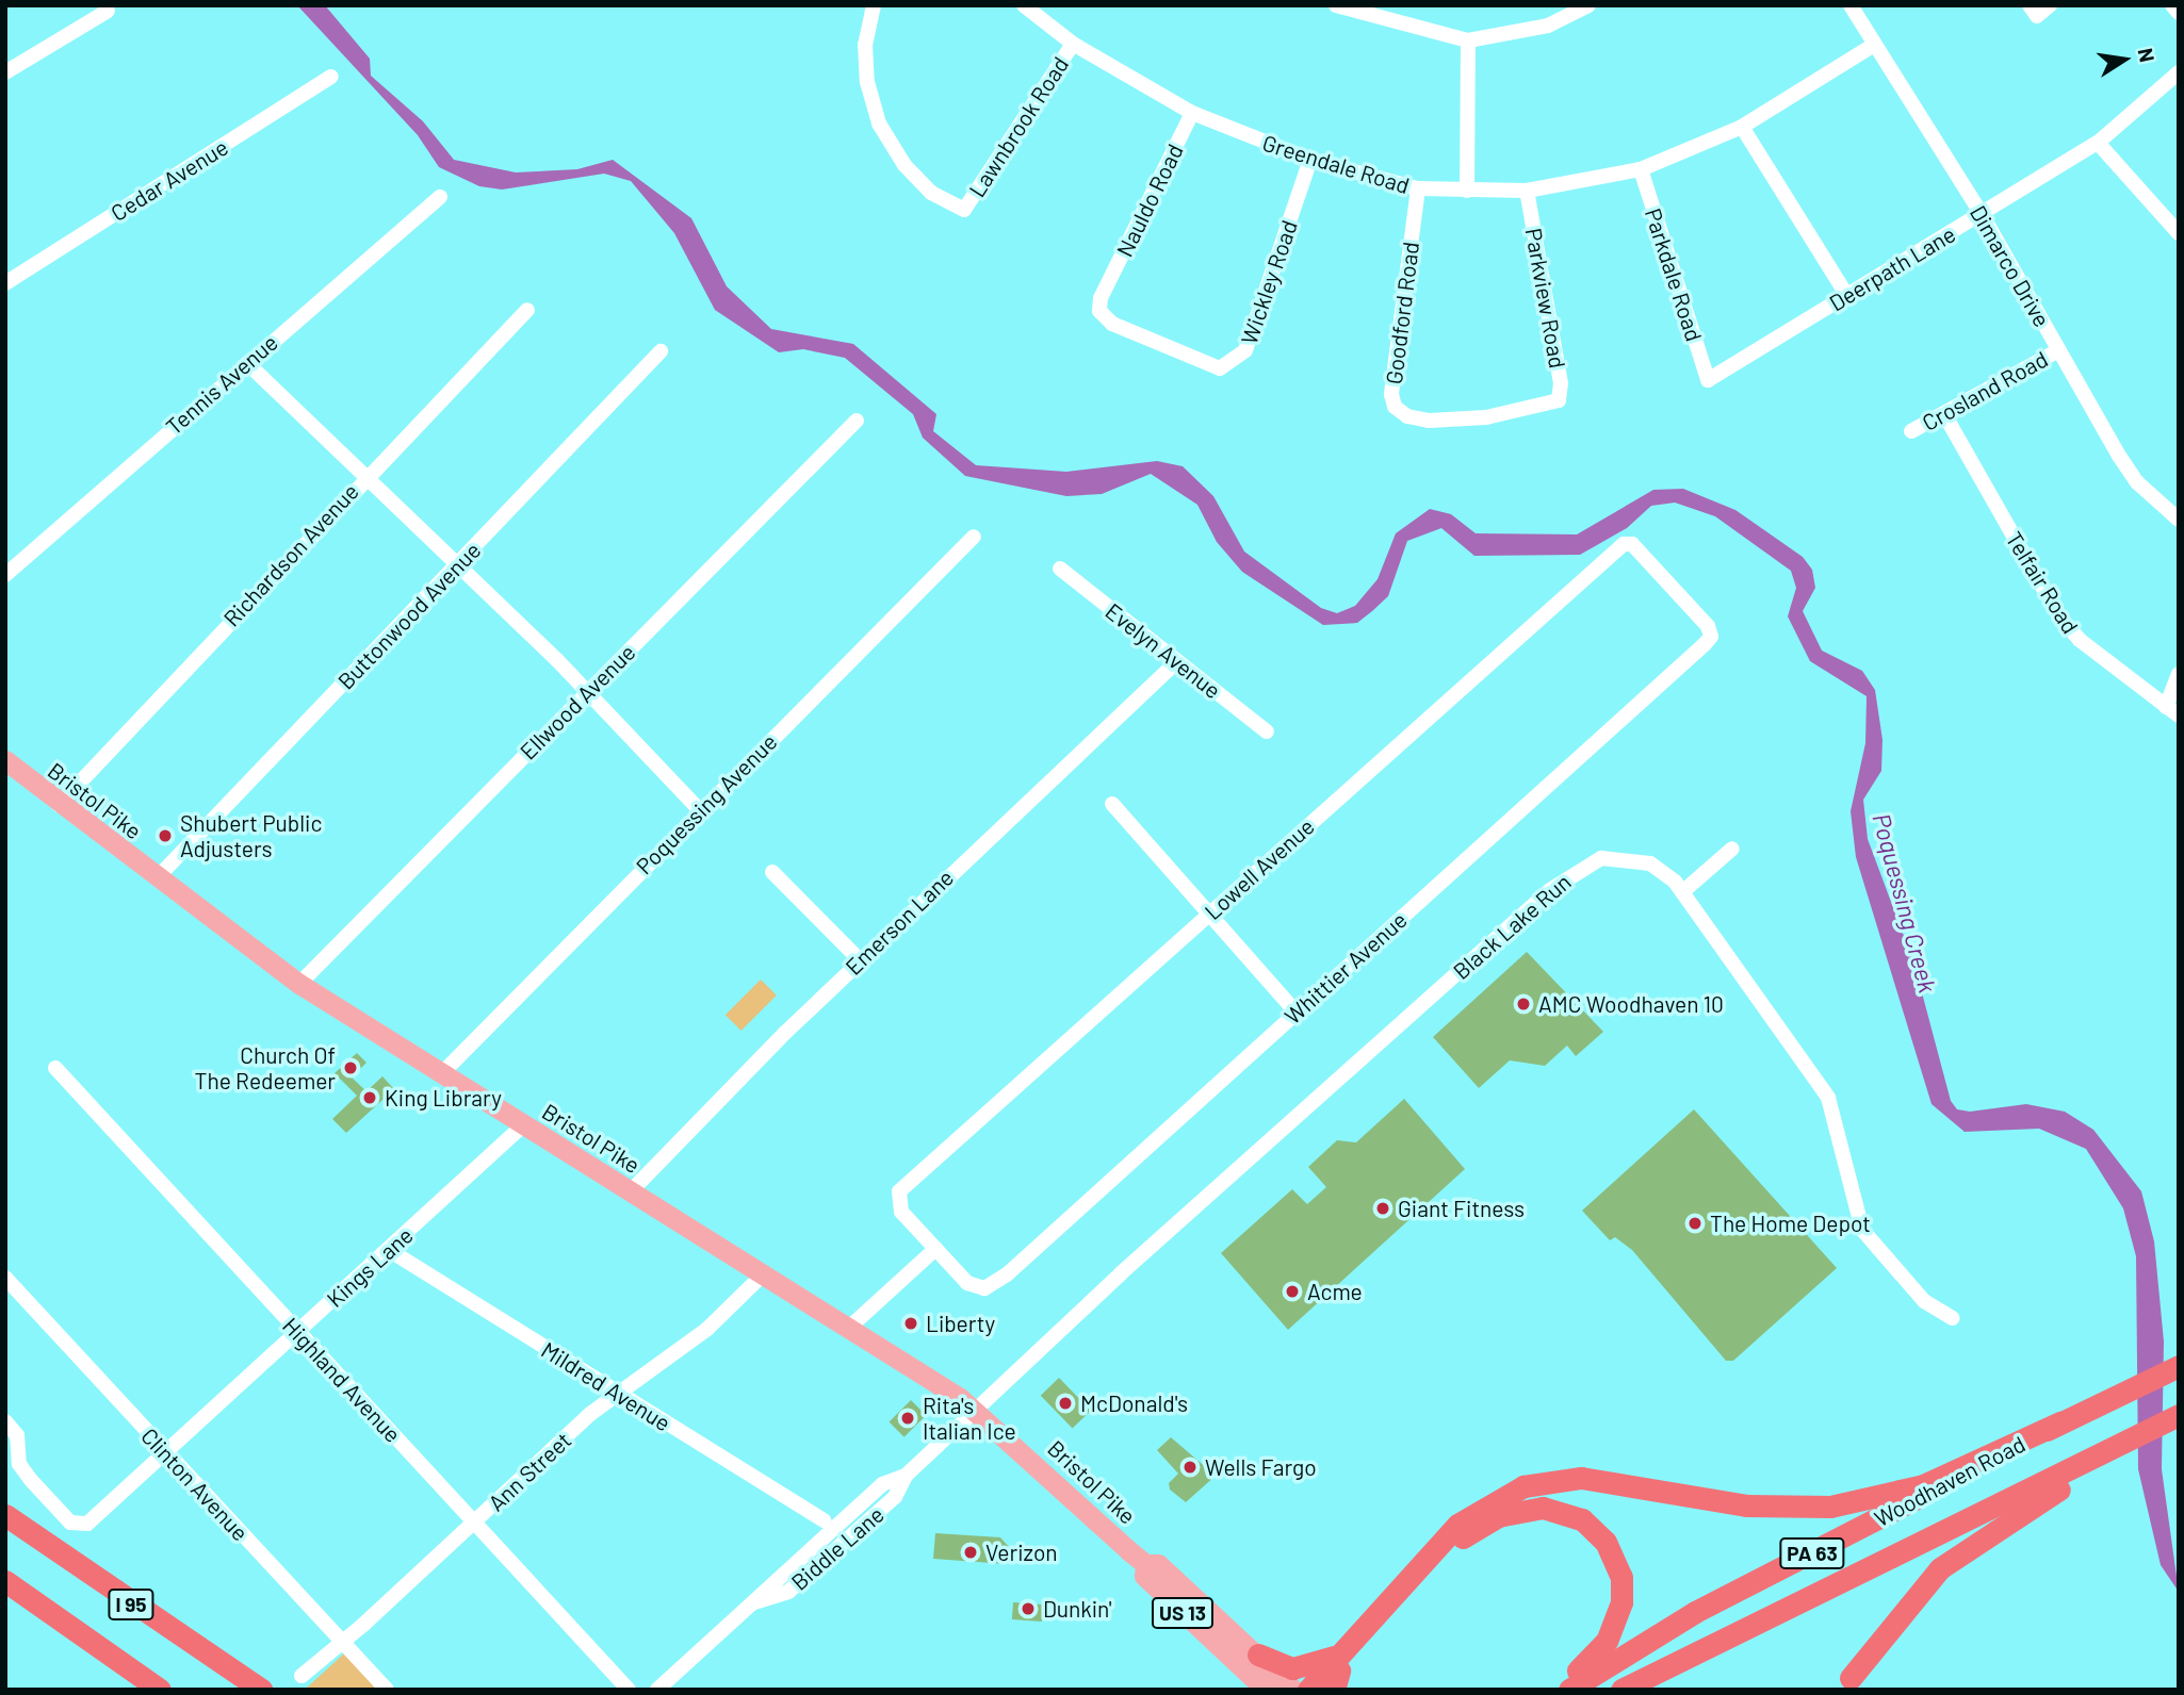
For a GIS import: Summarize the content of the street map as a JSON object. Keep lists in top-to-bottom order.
{
  "streets": {
    "highway": ["Woodhaven Road", "PA 63", "I 95"],
    "main road": ["Bristol Pike", "US 13"],
    "street": [
      "Lawnbrook Road",
      "Greendale Road",
      "Cedar Avenue",
      "Nauldo Road",
      "Dimarco Drive",
      "Deerpath Lane",
      "Parkdale Road",
      "Wickley Road",
      "Parkview Road",
      "Goodford Road",
      "Tennis Avenue",
      "Crosland Road",
      "Richardson Avenue",
      "Telfair Road",
      "Buttonwood Avenue",
      "Evelyn Avenue",
      "Ellwood Avenue",
      "Poquessing Avenue",
      "Lowell Avenue",
      "Emerson Lane",
      "Black Lake Run",
      "Whittier Avenue",
      "Kings Lane",
      "Highland Avenue",
      "Mildred Avenue",
      "Ann Street",
      "Clinton Avenue",
      "Biddle Lane"
    ]
  },
  "crossings": [
    ["Lawnbrook Road", "Greendale Road"],
    ["Greendale Road", "Nauldo Road"],
    ["Greendale Road", "Dimarco Drive"],
    ["Greendale Road", "Parkdale Road"],
    ["Greendale Road", "Wickley Road"],
    ["Greendale Road", "Parkview Road"],
    ["Greendale Road", "Goodford Road"],
    ["Nauldo Road", "Wickley Road"],
    ["Dimarco Drive", "Deerpath Lane"],
    ["Dimarco Drive", "Crosland Road"],
    ["Deerpath Lane", "Parkdale Road"],
    ["Parkview Road", "Goodford Road"],
    ["Crosland Road", "Telfair Road"],
    ["Richardson Avenue", "Bristol Pike"],
    ["Buttonwood Avenue", "Bristol Pike"],
    ["Evelyn Avenue", "Emerson Lane"],
    ["Ellwood Avenue", "Bristol Pike"],
    ["Bristol Pike", "Poquessing Avenue"],
    ["Bristol Pike", "Emerson Lane"],
    ["Bristol Pike", "Black Lake Run"],
    ["Bristol Pike", "Kings Lane"],
    ["Bristol Pike", "Ann Street"],
    ["Bristol Pike", "Biddle Lane"],
    ["Lowell Avenue", "Whittier Avenue"],
    ["Black Lake Run", "Biddle Lane"],
    ["Kings Lane", "Highland Avenue"],
    ["Kings Lane", "Mildred Avenue"],
    ["Kings Lane", "Clinton Avenue"],
    ["Highland Avenue", "Ann Street"],
    ["Mildred Avenue", "Ann Street"],
    ["Ann Street", "Clinton Avenue"]
  ],
  "water": ["Poquessing Creek"],
  "places": [
    "Shubert Public Adjusters",
    "AMC Woodhaven 10",
    "Church Of The Redeemer",
    "King Library",
    "Giant Fitness",
    "The Home Depot",
    "Acme",
    "Liberty",
    "McDonald's",
    "Rita's Italian Ice",
    "Wells Fargo",
    "Verizon",
    "Dunkin'"
  ],
  "north": "right"
}
